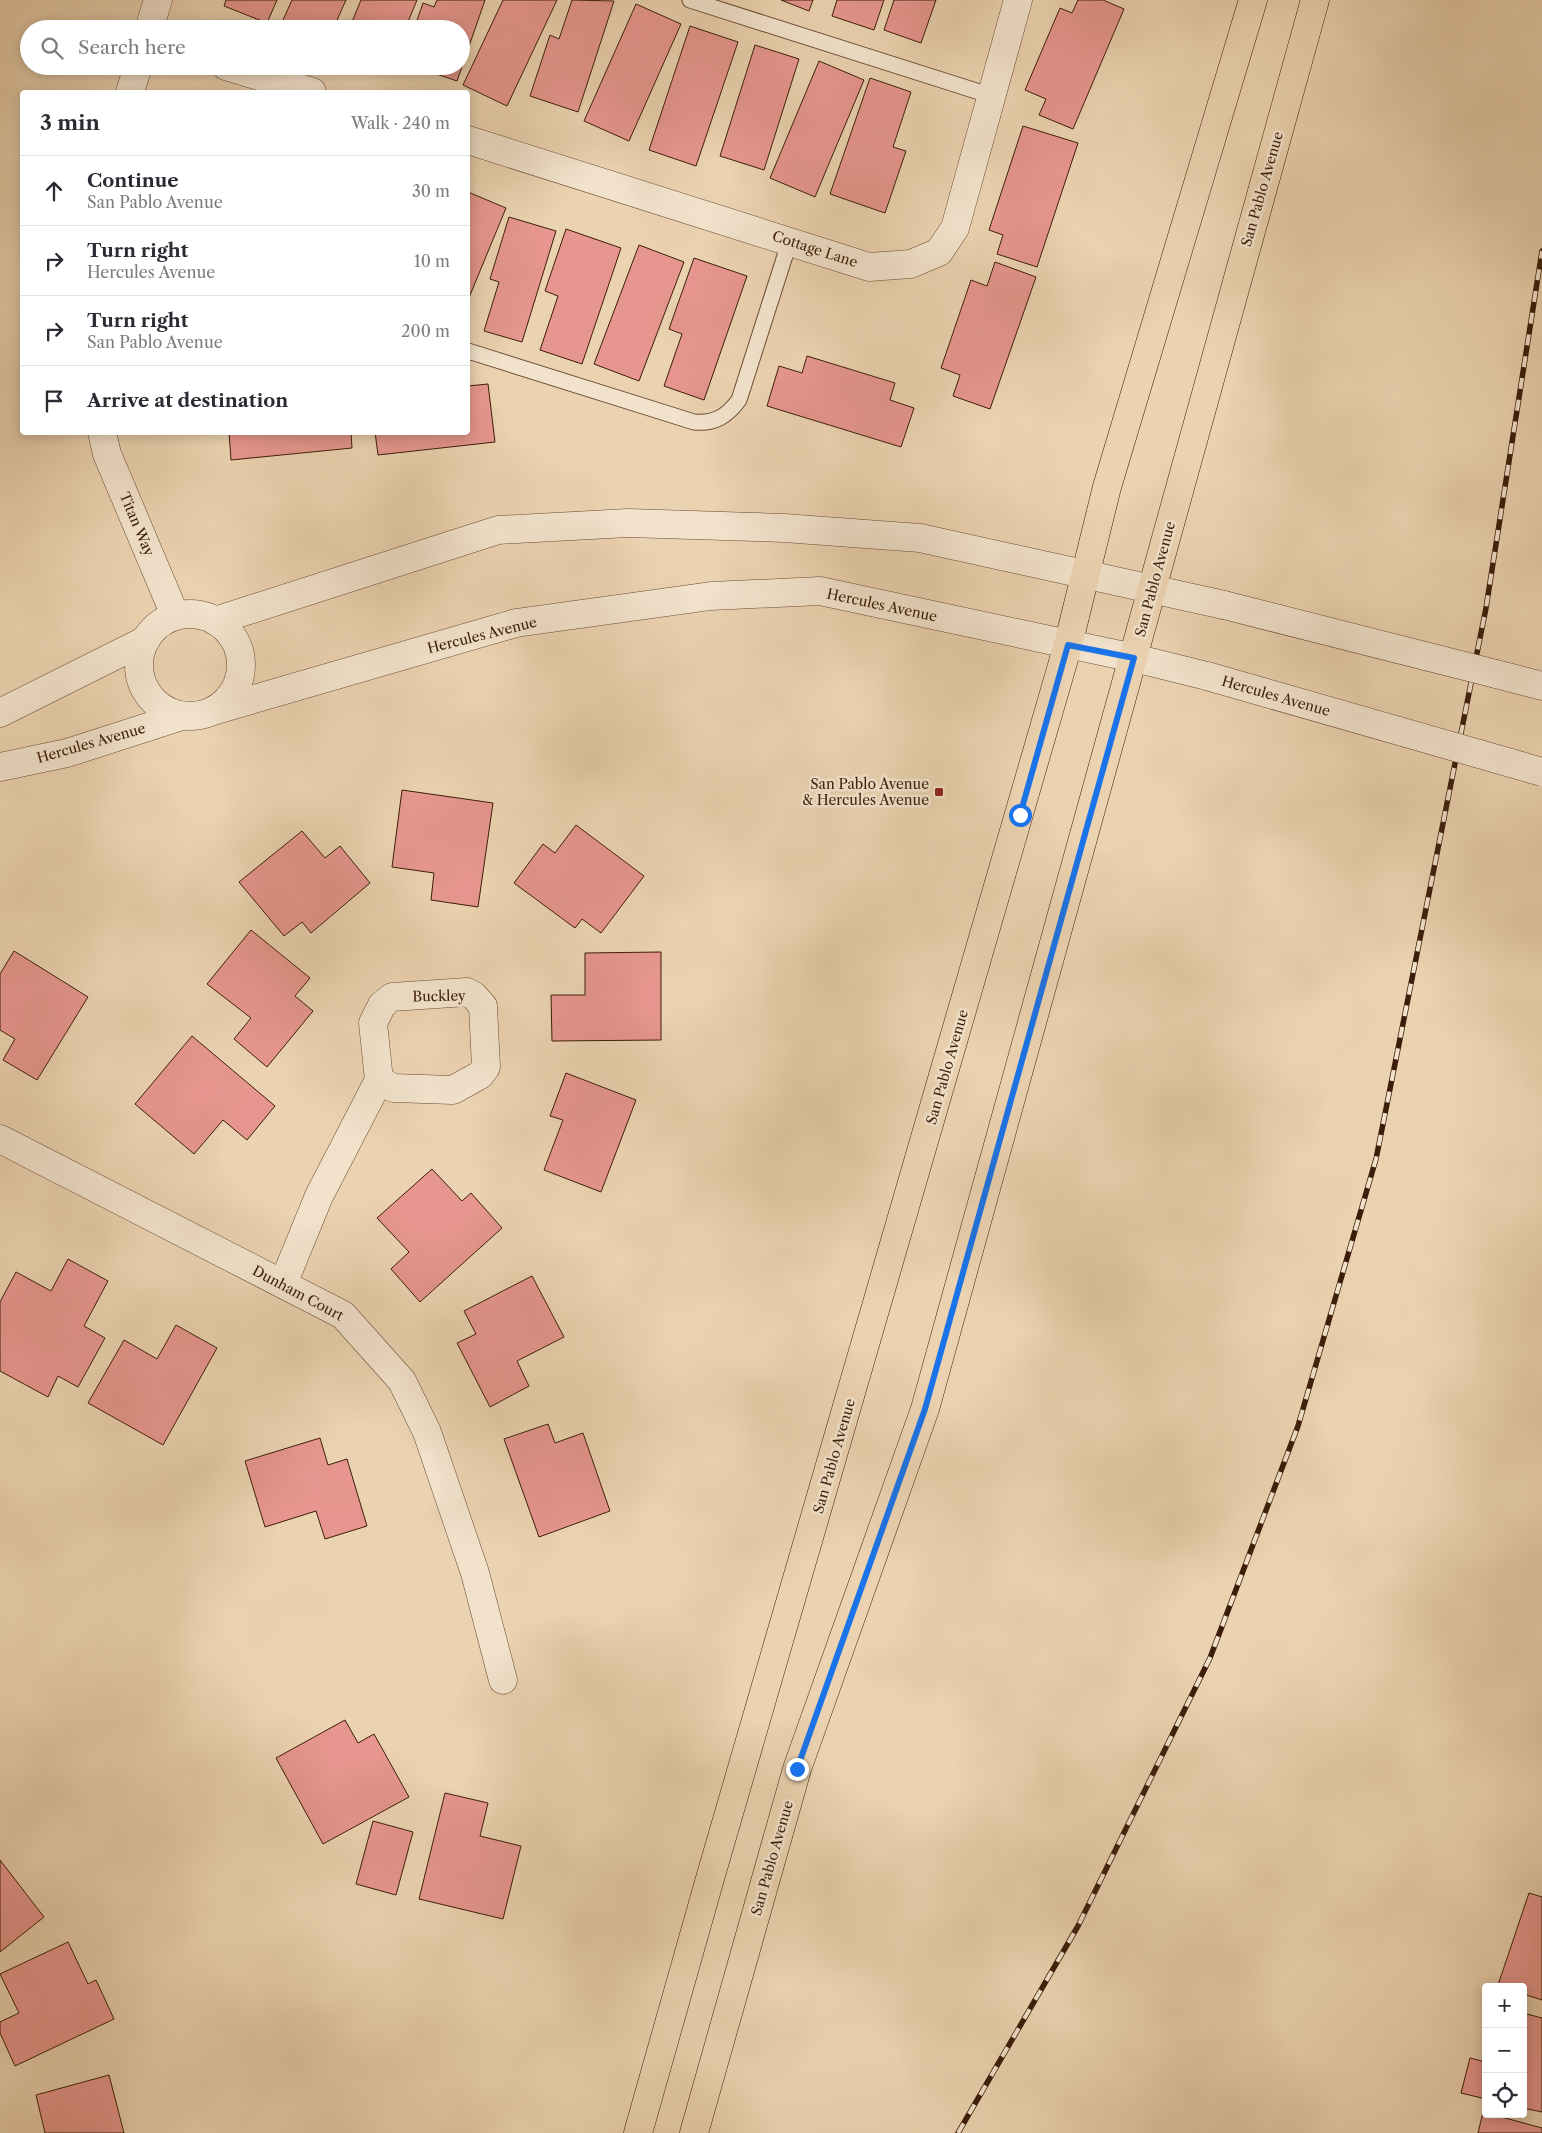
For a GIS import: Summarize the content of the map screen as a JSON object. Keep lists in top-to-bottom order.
{
  "streets": {
    "main road": ["San Pablo Avenue"],
    "street": [
      "Cottage Lane",
      "Titan Way",
      "Hercules Avenue",
      "Buckley",
      "Dunham Court"
    ]
  },
  "crossings": [
    ["San Pablo Avenue", "Hercules Avenue"],
    ["Titan Way", "Hercules Avenue"]
  ],
  "places": {
    "transit": ["San Pablo Avenue & Hercules Avenue"]
  },
  "page": {
    "search": "Search here",
    "heading": ["3 min", "Walk · 240 m"],
    "list": [
      ["Continue", "San Pablo Avenue", "30 m"],
      ["Turn right", "Hercules Avenue", "10 m"],
      ["Turn right", "San Pablo Avenue", "200 m"],
      "Arrive at destination"
    ],
    "map_buttons": ["+", "−"]
  }
}
